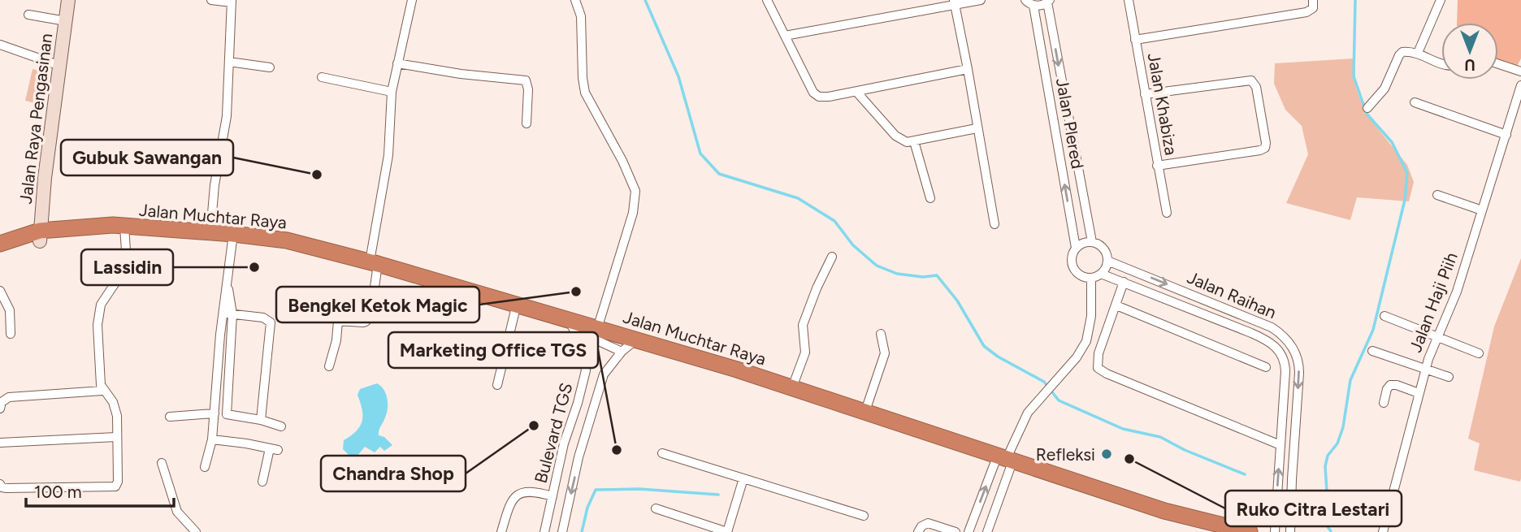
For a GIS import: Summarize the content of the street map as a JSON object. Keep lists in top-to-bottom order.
{
  "streets": {
    "highway": ["Jalan Muchtar Raya"],
    "main road": ["Jalan Raya Pengasinan"],
    "street": [
      "Jalan Khabiza",
      "Jalan Plered",
      "Jalan Raihan",
      "Jalan Haji Piih",
      "Bulevard TGS"
    ]
  },
  "crossings": [
    ["Jalan Raya Pengasinan", "Jalan Muchtar Raya"],
    ["Jalan Plered", "Jalan Raihan"],
    ["Jalan Muchtar Raya", "Bulevard TGS"]
  ],
  "places": [
    "Gubuk Sawangan",
    "Lassidin",
    "Bengkel Ketok Magic",
    "Chandra Shop",
    "Marketing Office TGS",
    "Refleksi",
    "Ruko Citra Lestari"
  ],
  "scale_bar": "100 m",
  "north": "bottom"
}
